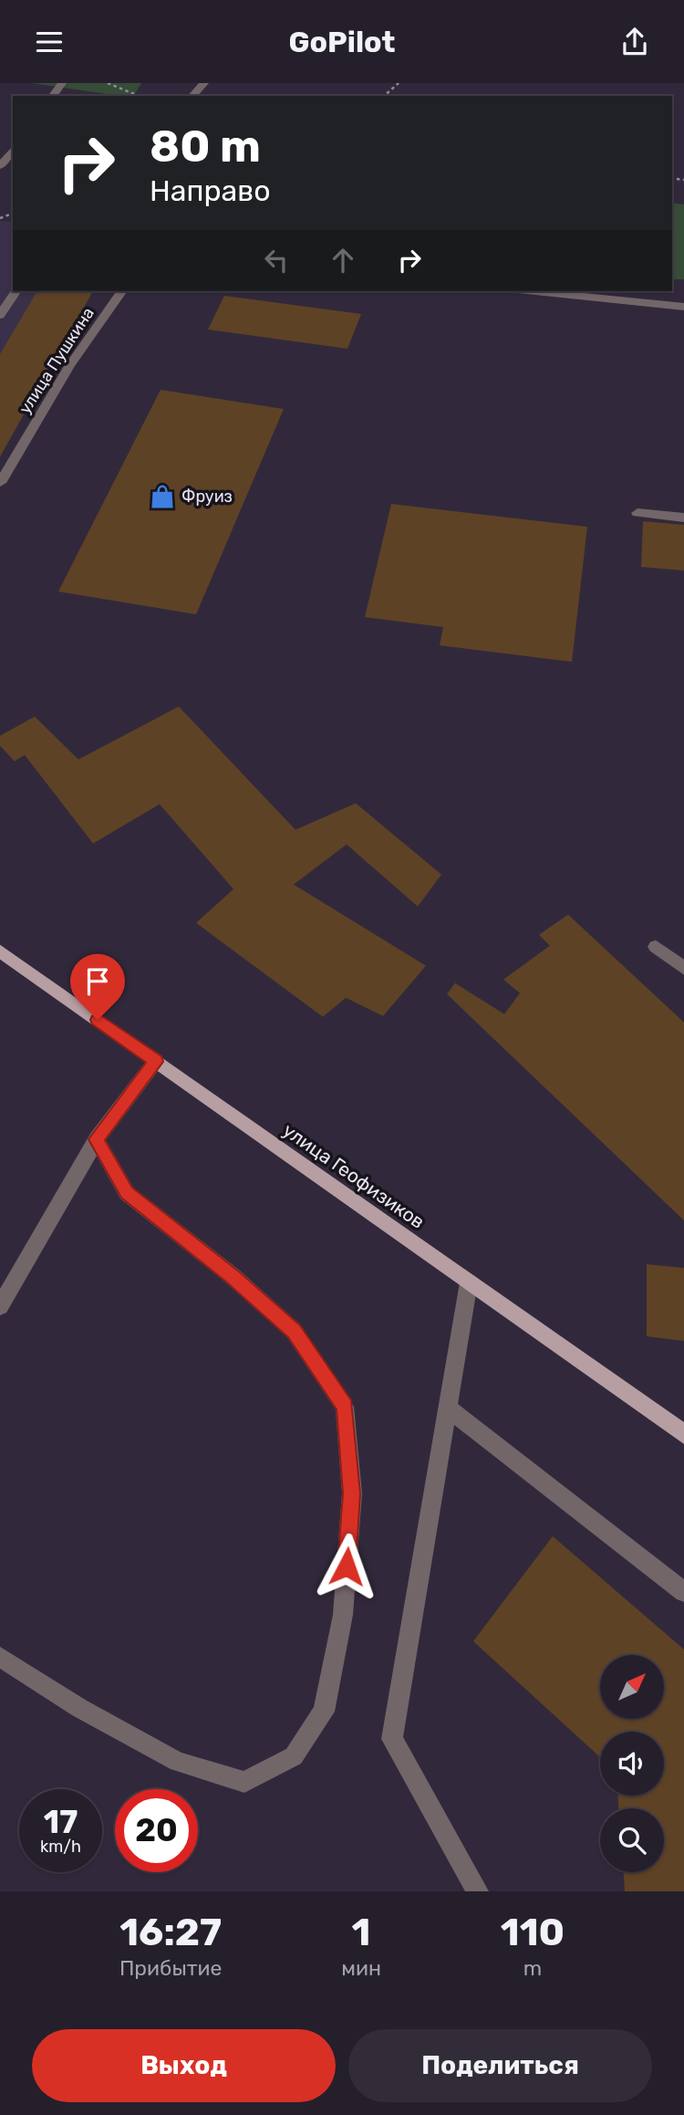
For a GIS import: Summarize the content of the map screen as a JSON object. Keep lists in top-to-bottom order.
{
  "streets": {
    "main road": ["улица Геофизиков"],
    "lane": ["улица Пушкина"]
  },
  "places": {
    "shop": ["Фруиз"]
  },
  "north": "top right",
  "page": {
    "header": "GoPilot",
    "turn": ["80 m", "Направо"],
    "speed": "17 km/h",
    "limit": "20",
    "eta": [
      "16:27",
      "Прибытие",
      "1",
      "мин",
      "110",
      "m"
    ],
    "buttons": ["Выход", "Поделиться"]
  }
}
